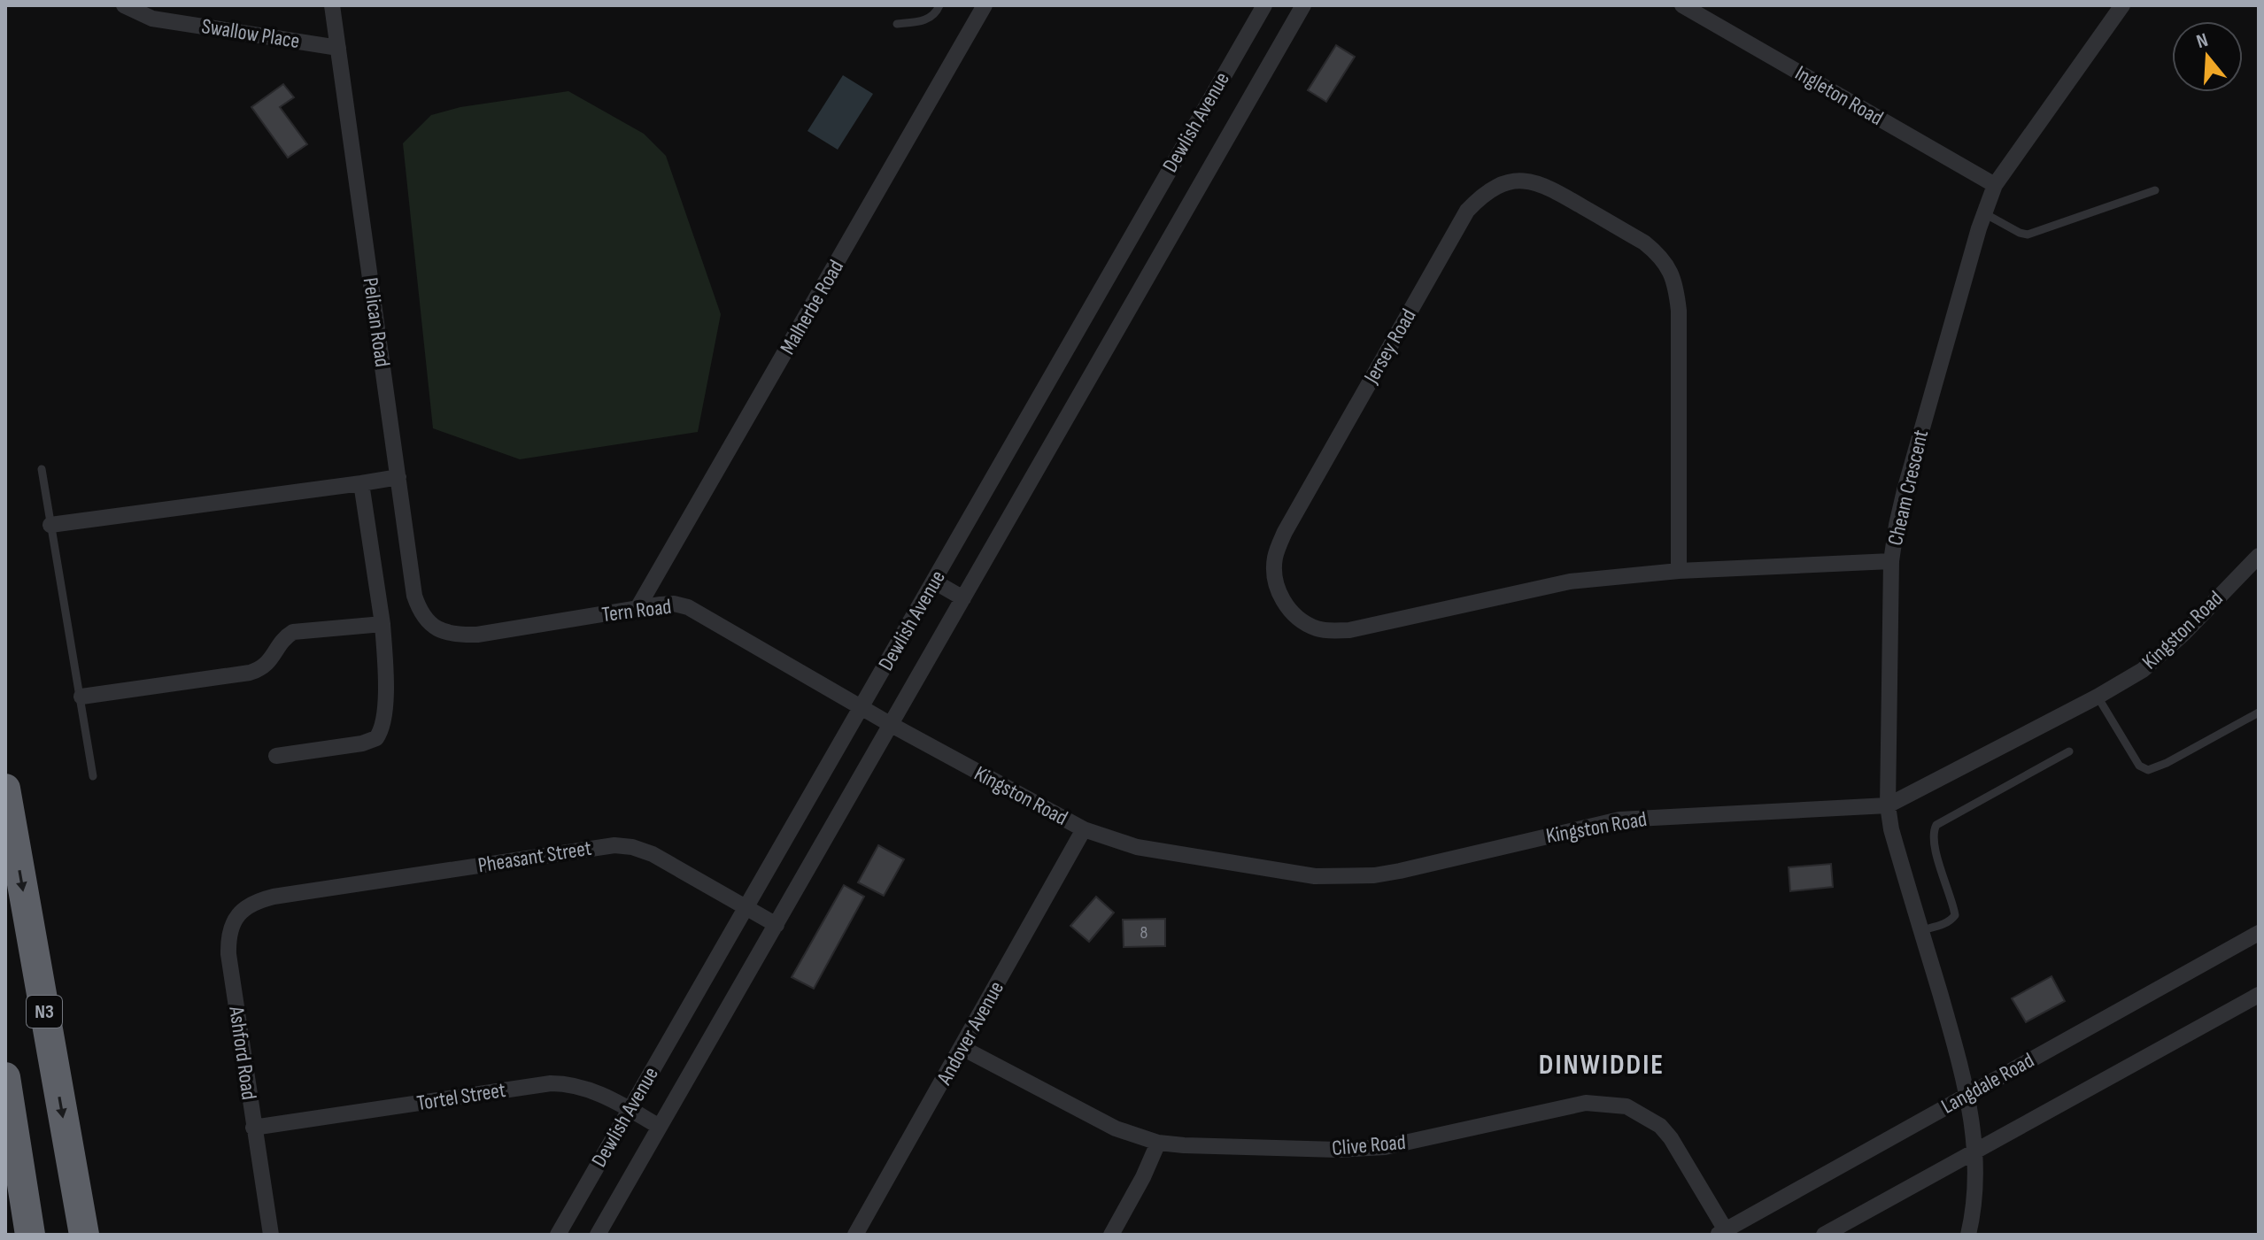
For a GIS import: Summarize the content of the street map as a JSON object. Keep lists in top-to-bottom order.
{
  "streets": {
    "highway": ["N3"],
    "street": [
      "Swallow Place",
      "Ingleton Road",
      "Dewlish Avenue",
      "Malherbe Road",
      "Pelican Road",
      "Jersey Road",
      "Cheam Crescent",
      "Tern Road",
      "Kingston Road",
      "Pheasant Street",
      "Andover Avenue",
      "Ashford Road",
      "Langdale Road",
      "Tortel Street",
      "Clive Road"
    ]
  },
  "crossings": [
    ["Swallow Place", "Pelican Road"],
    ["Ingleton Road", "Cheam Crescent"],
    ["Dewlish Avenue", "Tern Road"],
    ["Dewlish Avenue", "Kingston Road"],
    ["Dewlish Avenue", "Pheasant Street"],
    ["Dewlish Avenue", "Tortel Street"],
    ["Malherbe Road", "Tern Road"],
    ["Pelican Road", "Tern Road"],
    ["Jersey Road", "Cheam Crescent"],
    ["Cheam Crescent", "Kingston Road"],
    ["Cheam Crescent", "Langdale Road"],
    ["Tern Road", "Kingston Road"],
    ["Kingston Road", "Andover Avenue"],
    ["Pheasant Street", "Ashford Road"],
    ["Andover Avenue", "Clive Road"],
    ["Ashford Road", "Tortel Street"],
    ["Langdale Road", "Clive Road"]
  ],
  "districts": ["DINWIDDIE"],
  "house_numbers": ["8"],
  "north": "top"
}
